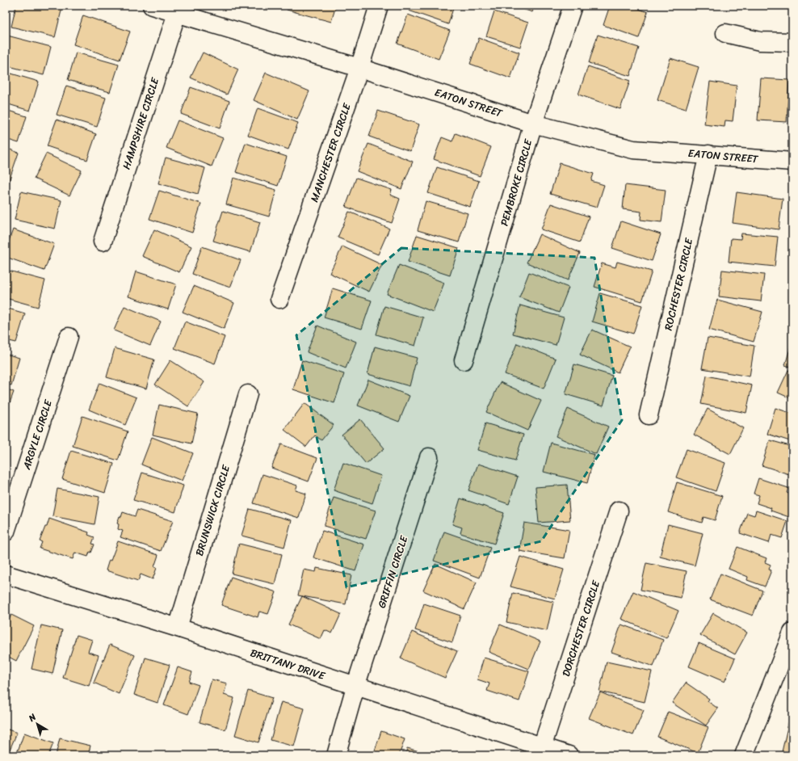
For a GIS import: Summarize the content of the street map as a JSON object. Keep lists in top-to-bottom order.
{
  "streets": {
    "street": [
      "EATON STREET",
      "HAMPSHIRE CIRCLE",
      "MANCHESTER CIRCLE",
      "PEMBROKE CIRCLE",
      "ROCHESTER CIRCLE",
      "ARGYLE CIRCLE",
      "BRUNSWICK CIRCLE",
      "GRIFFIN CIRCLE",
      "DORCHESTER CIRCLE",
      "BRITTANY DRIVE"
    ]
  },
  "crossings": [
    ["EATON STREET", "HAMPSHIRE CIRCLE"],
    ["EATON STREET", "MANCHESTER CIRCLE"],
    ["EATON STREET", "PEMBROKE CIRCLE"],
    ["EATON STREET", "ROCHESTER CIRCLE"],
    ["BRUNSWICK CIRCLE", "BRITTANY DRIVE"],
    ["GRIFFIN CIRCLE", "BRITTANY DRIVE"],
    ["DORCHESTER CIRCLE", "BRITTANY DRIVE"]
  ],
  "north": "top left"
}
